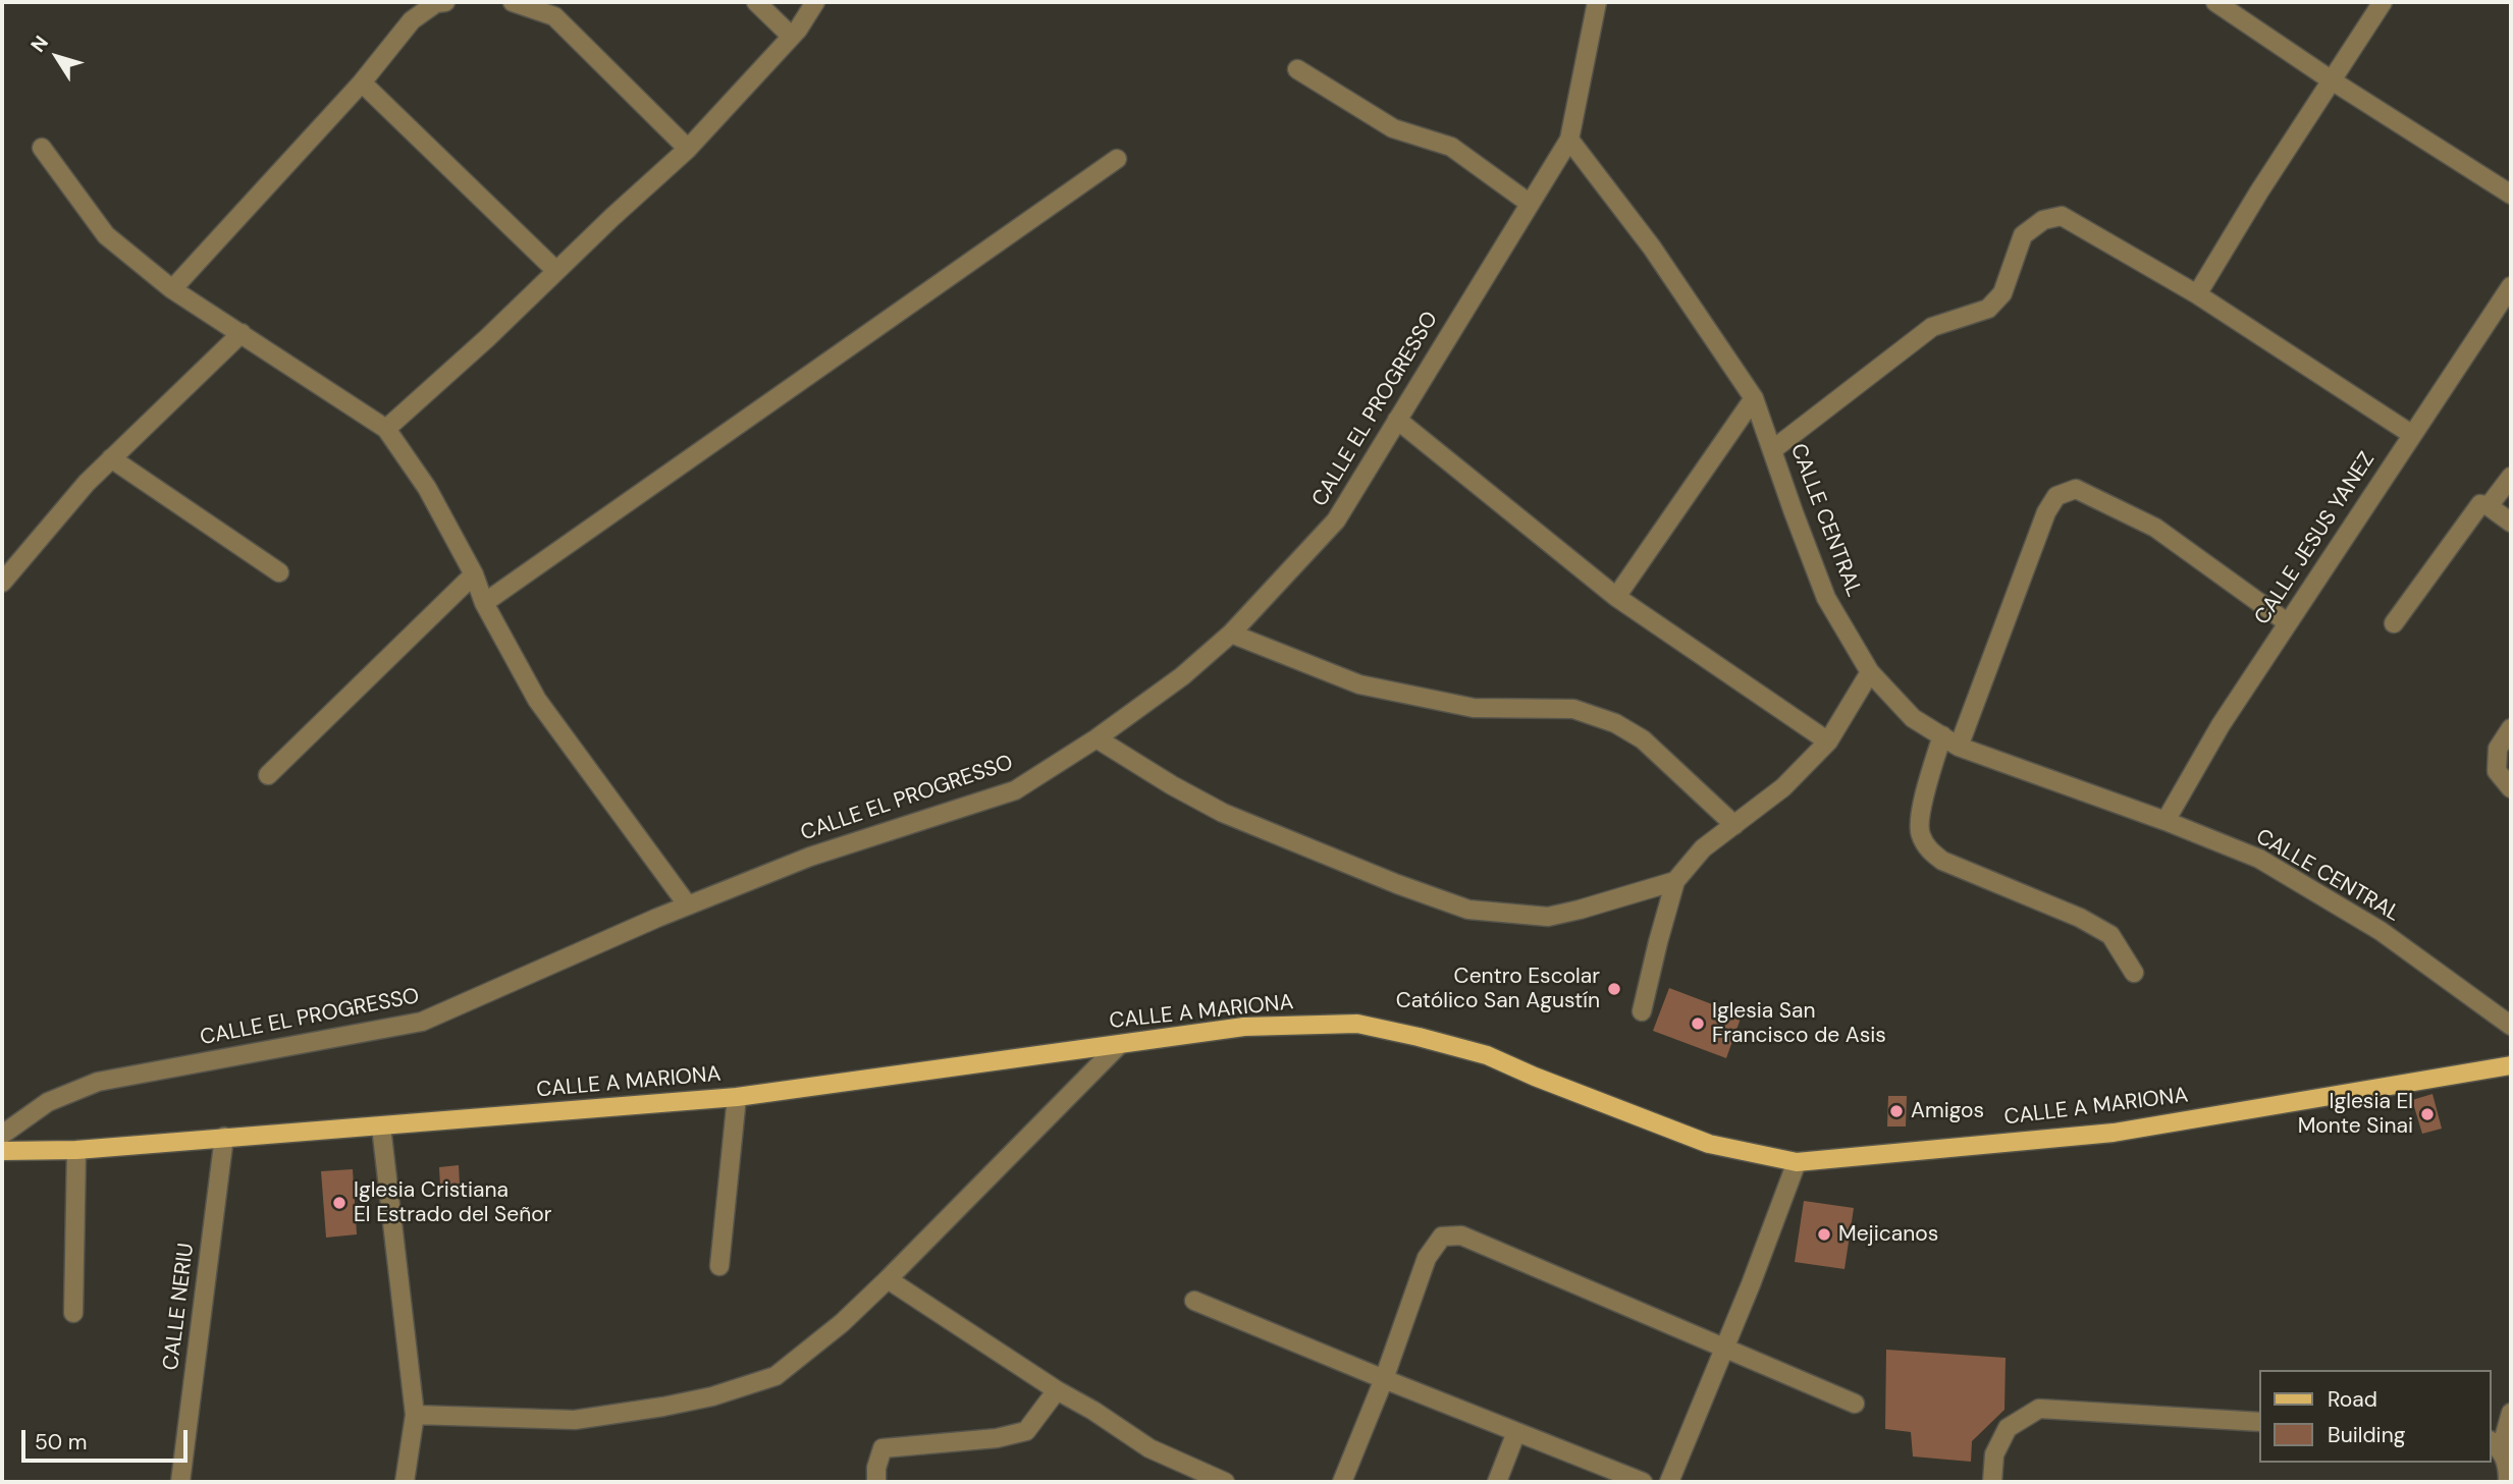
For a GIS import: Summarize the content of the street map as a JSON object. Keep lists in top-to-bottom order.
{
  "streets": {
    "main road": ["CALLE A MARIONA"],
    "street": [
      "CALLE EL PROGRESSO",
      "CALLE CENTRAL",
      "CALLE JESUS YANEZ",
      "CALLE NERIU"
    ]
  },
  "crossings": [
    ["CALLE EL PROGRESSO", "CALLE CENTRAL"],
    ["CALLE CENTRAL", "CALLE JESUS YANEZ"],
    ["CALLE A MARIONA", "CALLE NERIU"]
  ],
  "places": [
    "Centro Escolar Católico San Agustín",
    "Iglesia San Francisco de Asis",
    "Amigos",
    "Iglesia El Monte Sinai",
    "Iglesia Cristiana El Estrado del Señor",
    "Mejicanos"
  ],
  "legend": ["Road", "Building"],
  "scale_bar": "50 m",
  "north": "top left"
}
